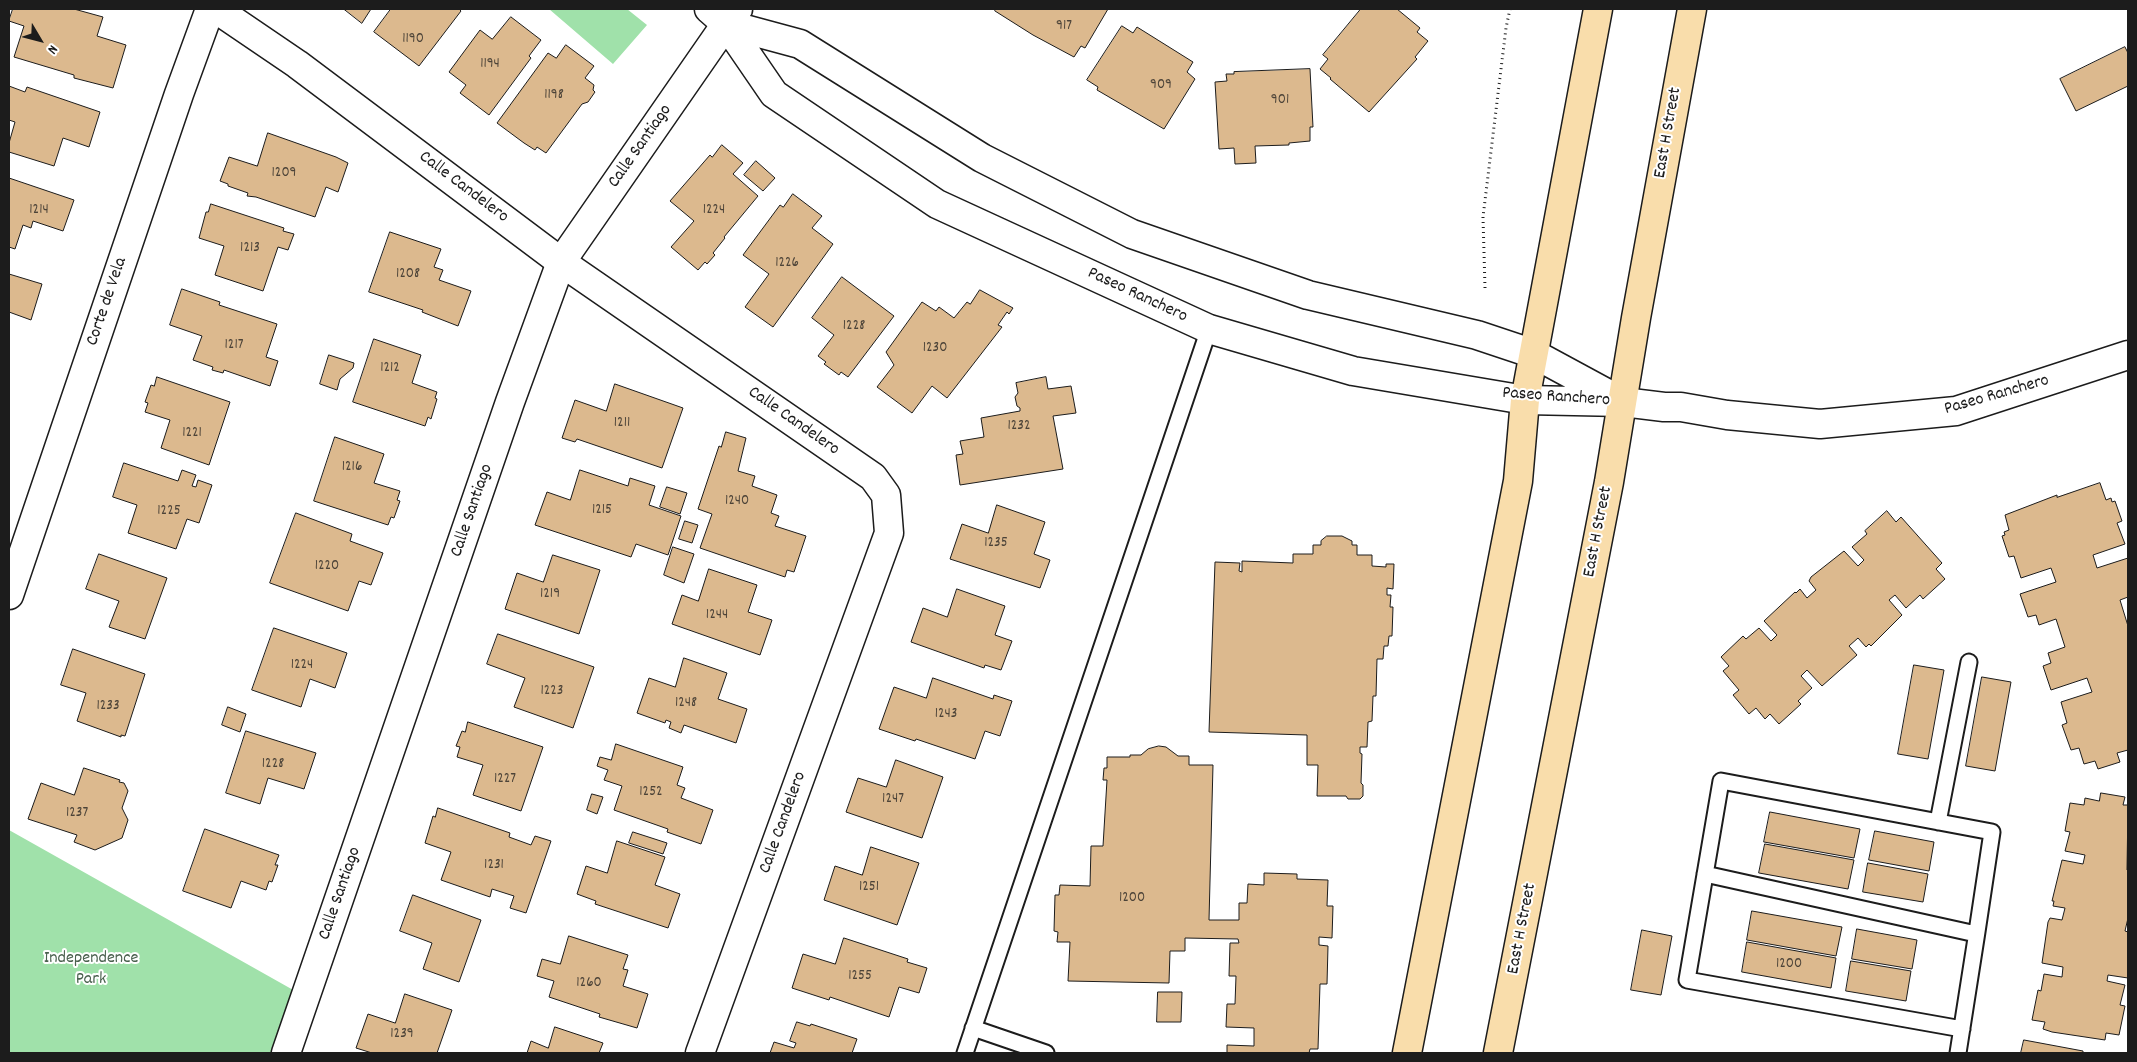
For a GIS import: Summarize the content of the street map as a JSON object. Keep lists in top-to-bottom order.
{
  "streets": {
    "main road": ["East H Street"],
    "street": [
      "Calle Santiago",
      "Calle Candelero",
      "Paseo Ranchero",
      "Corte de Vela"
    ]
  },
  "crossings": [
    ["East H Street", "Paseo Ranchero"],
    ["Calle Santiago", "Calle Candelero"],
    ["Calle Santiago", "Paseo Ranchero"]
  ],
  "parks": ["Independence Park"],
  "house_numbers": [
    "917",
    "1190",
    "1194",
    "909",
    "1198",
    "901",
    "1209",
    "1214",
    "1224",
    "1213",
    "1226",
    "1208",
    "1228",
    "1217",
    "1230",
    "1212",
    "1211",
    "1232",
    "1221",
    "1216",
    "1240",
    "1215",
    "1225",
    "1235",
    "1220",
    "1219",
    "1244",
    "1224",
    "1223",
    "1248",
    "1233",
    "1243",
    "1228",
    "1227",
    "1252",
    "1247",
    "1237",
    "1231",
    "1251",
    "1200",
    "1200",
    "1255",
    "1260",
    "1239"
  ],
  "north": "bottom right"
}
